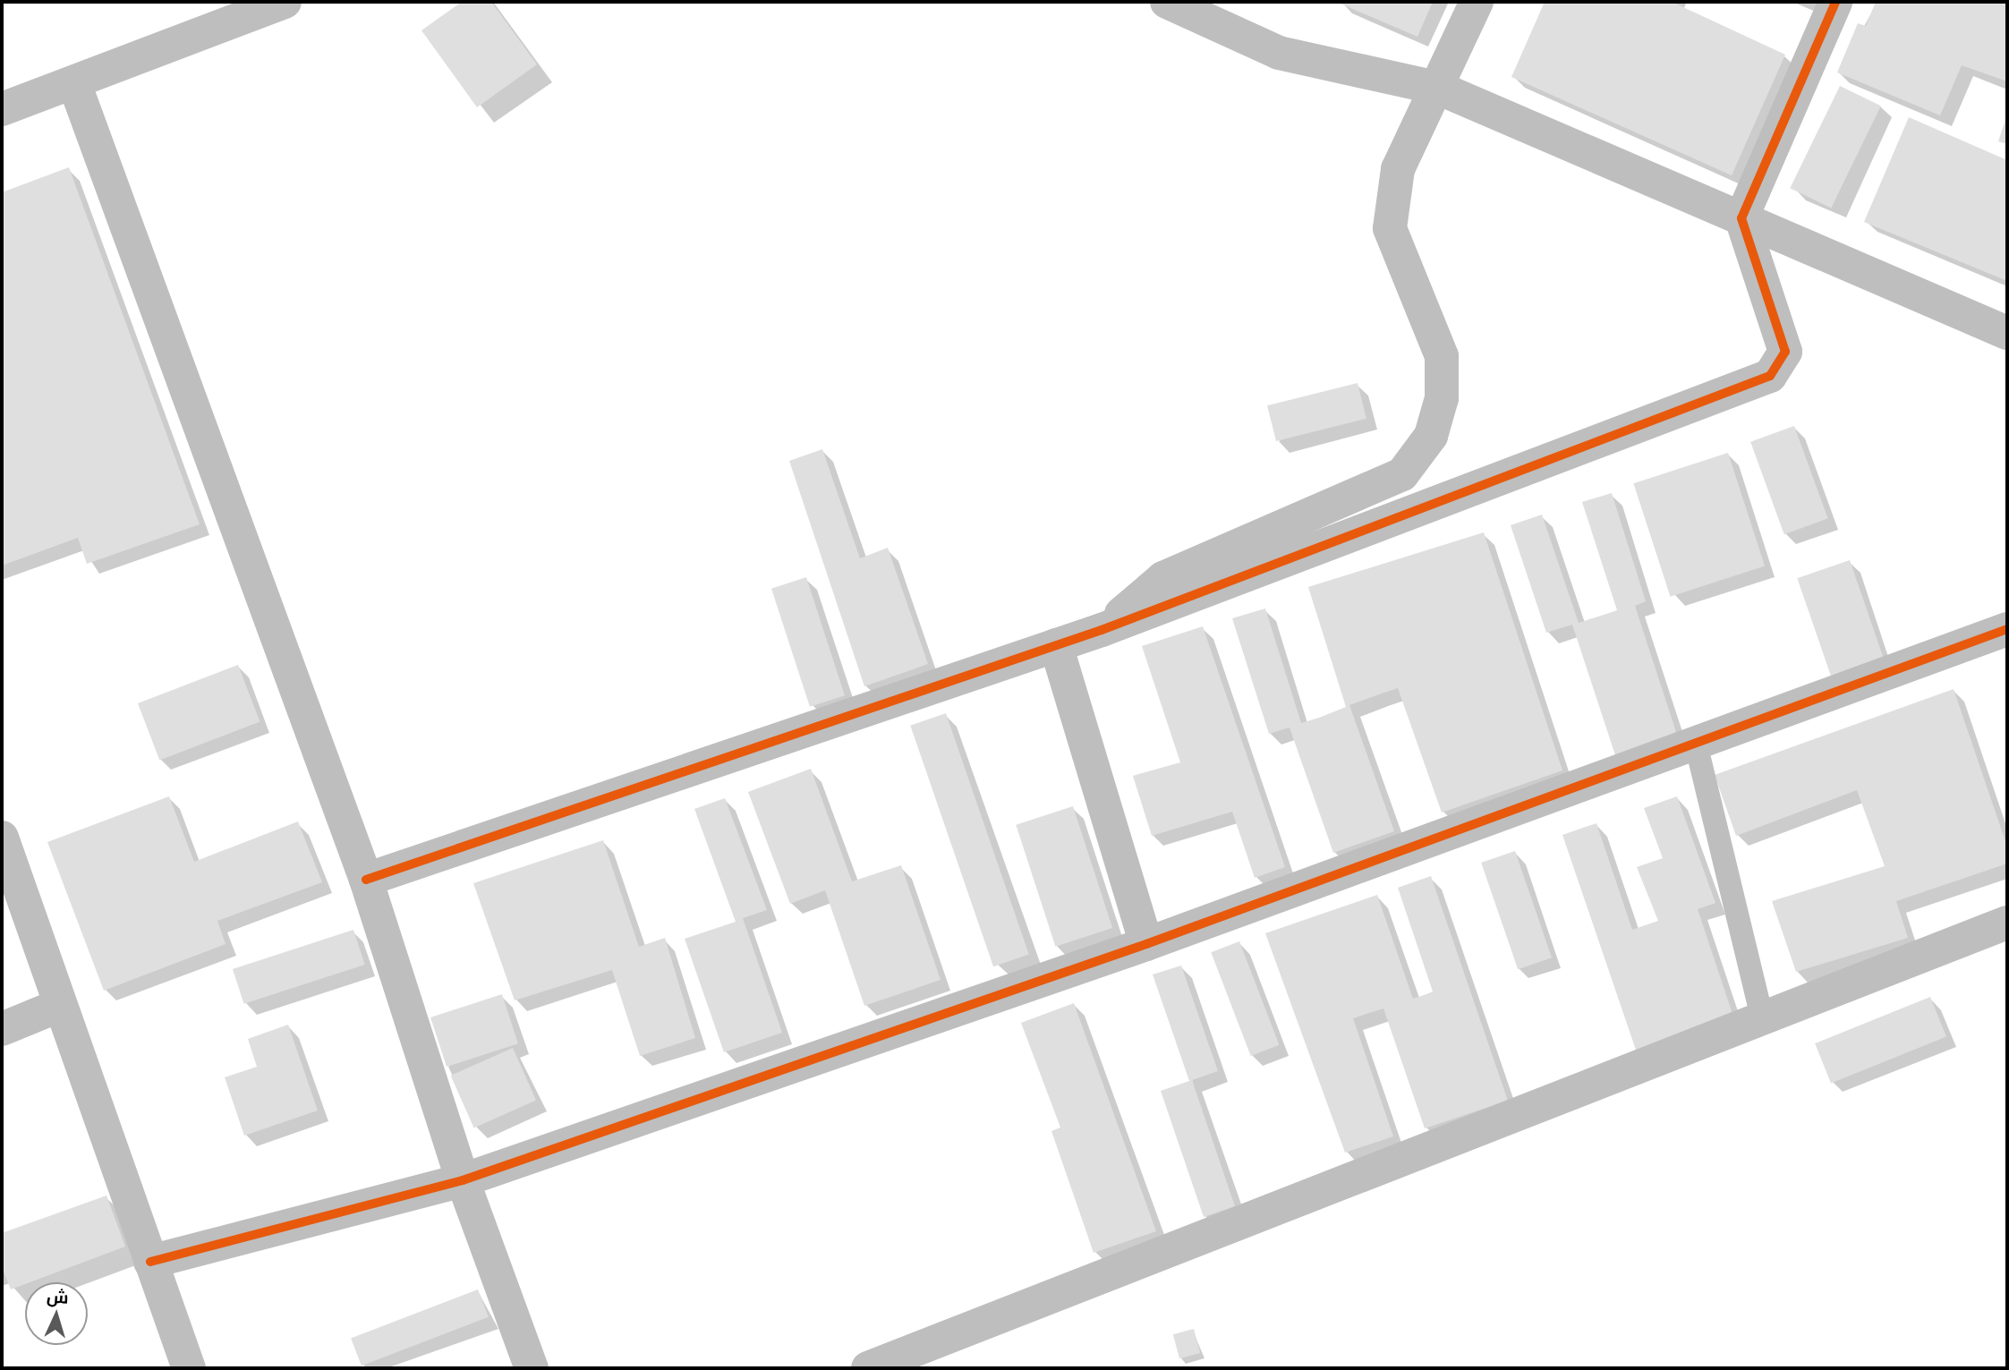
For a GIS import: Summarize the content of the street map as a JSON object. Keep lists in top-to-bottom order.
{
  "north": "top"
}
